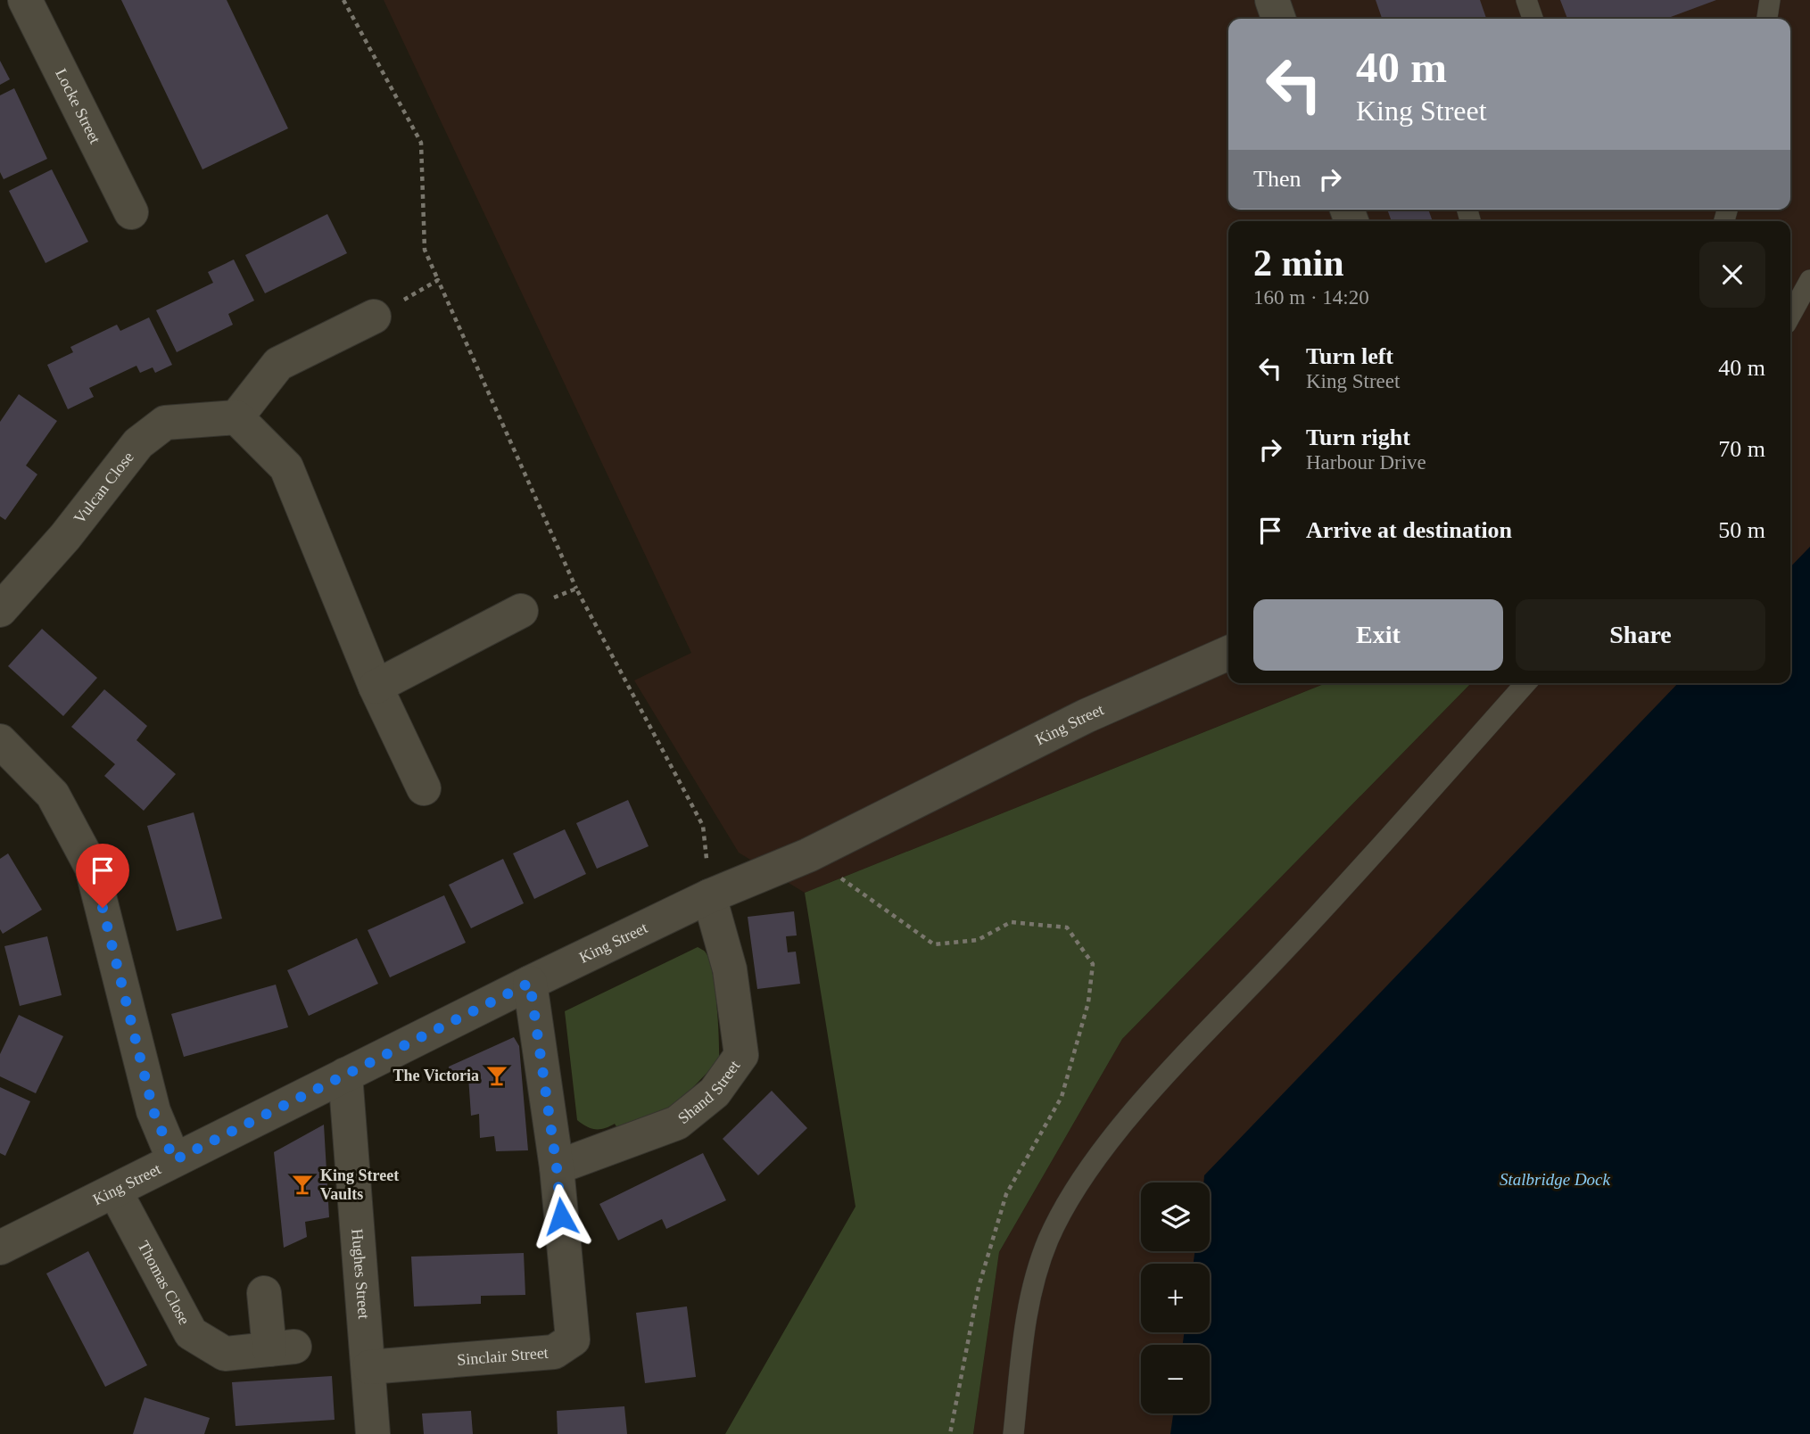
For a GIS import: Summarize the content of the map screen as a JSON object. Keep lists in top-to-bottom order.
{
  "streets": {
    "street": [
      "Locke Street",
      "Vulcan Close",
      "King Street",
      "Shand Street",
      "Hughes Street",
      "Thomas Close",
      "Sinclair Street"
    ]
  },
  "crossings": [
    ["King Street", "Shand Street"],
    ["King Street", "Hughes Street"],
    ["King Street", "Thomas Close"],
    ["King Street", "Sinclair Street"],
    ["Shand Street", "Sinclair Street"],
    ["Hughes Street", "Sinclair Street"]
  ],
  "water": ["Stalbridge Dock"],
  "places": {
    "bar": ["The Victoria", "King Street Vaults"]
  },
  "page": {
    "turn": ["40 m", "King Street"],
    "then": "Then",
    "heading": ["2 min", "160 m · 14:20"],
    "list": [
      {
        "name": "Turn left",
        "note": "King Street",
        "value": "40 m"
      },
      {
        "name": "Turn right",
        "note": "Harbour Drive",
        "value": "70 m"
      },
      {
        "name": "Arrive at destination",
        "value": "50 m"
      }
    ],
    "buttons": ["Exit", "Share"],
    "map_buttons": ["+", "−"]
  }
}
